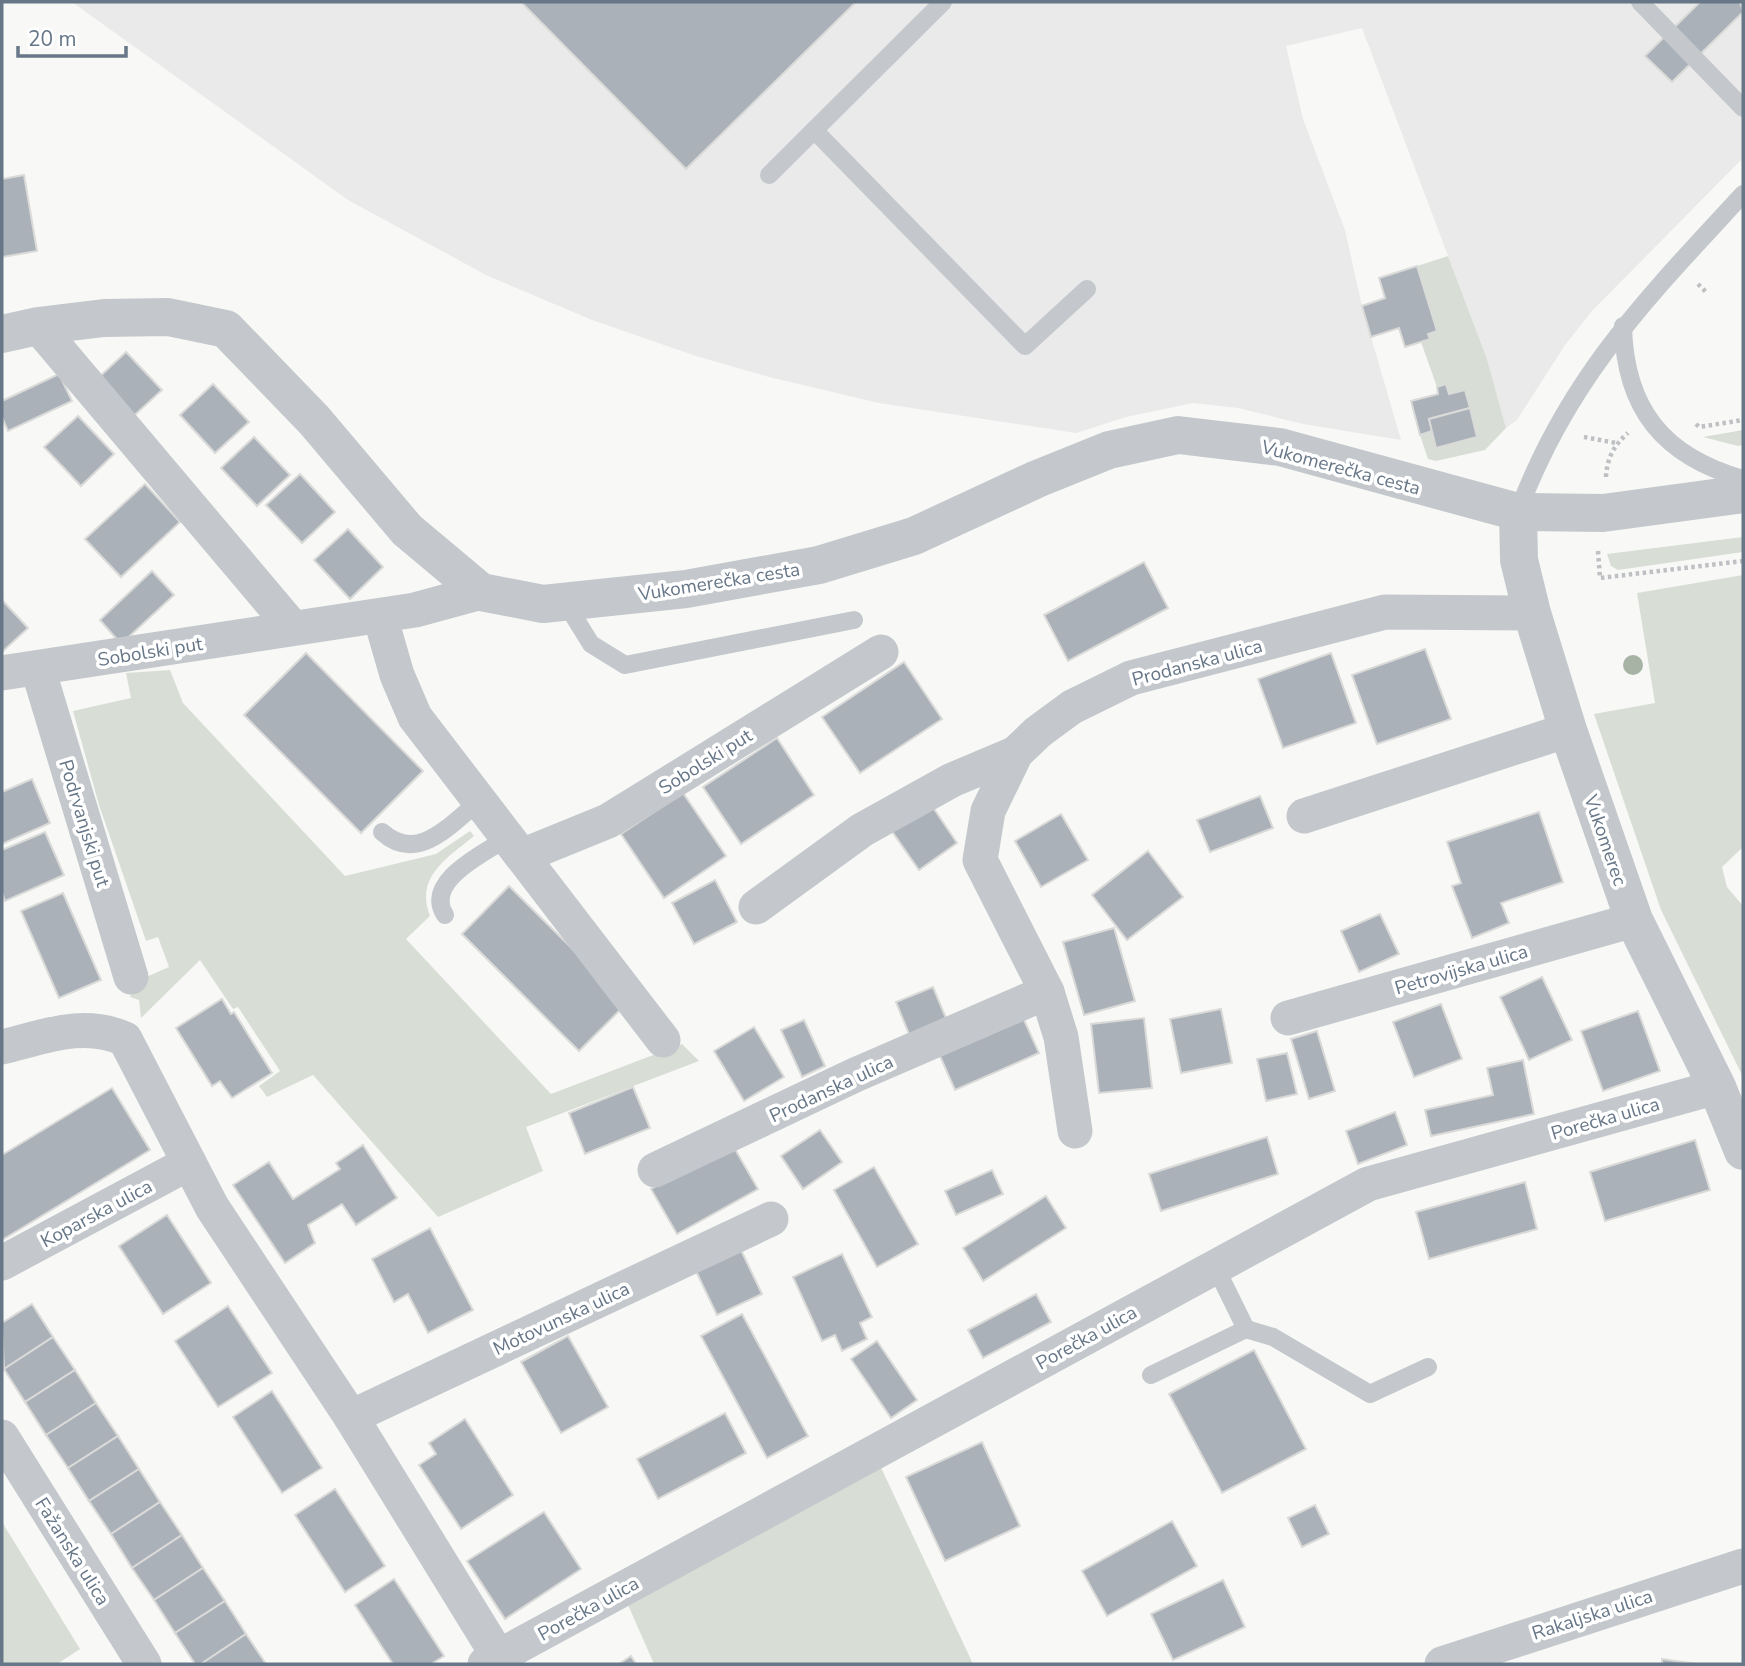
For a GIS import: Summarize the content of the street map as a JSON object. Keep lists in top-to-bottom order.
{
  "streets": {
    "street": [
      "Vukomerečka cesta",
      "Sobolski put",
      "Prodanska ulica",
      "Podrvanjski put",
      "Vukomerec",
      "Petrovijska ulica",
      "Porečka ulica",
      "Koparska ulica",
      "Motovunska ulica",
      "Fažanska ulica",
      "Rakaljska ulica"
    ]
  },
  "crossings": [
    ["Vukomerečka cesta", "Sobolski put"],
    ["Vukomerečka cesta", "Vukomerec"],
    ["Sobolski put", "Podrvanjski put"],
    ["Prodanska ulica", "Vukomerec"],
    ["Vukomerec", "Petrovijska ulica"],
    ["Vukomerec", "Porečka ulica"]
  ],
  "scale_bar": "20 m"
}
